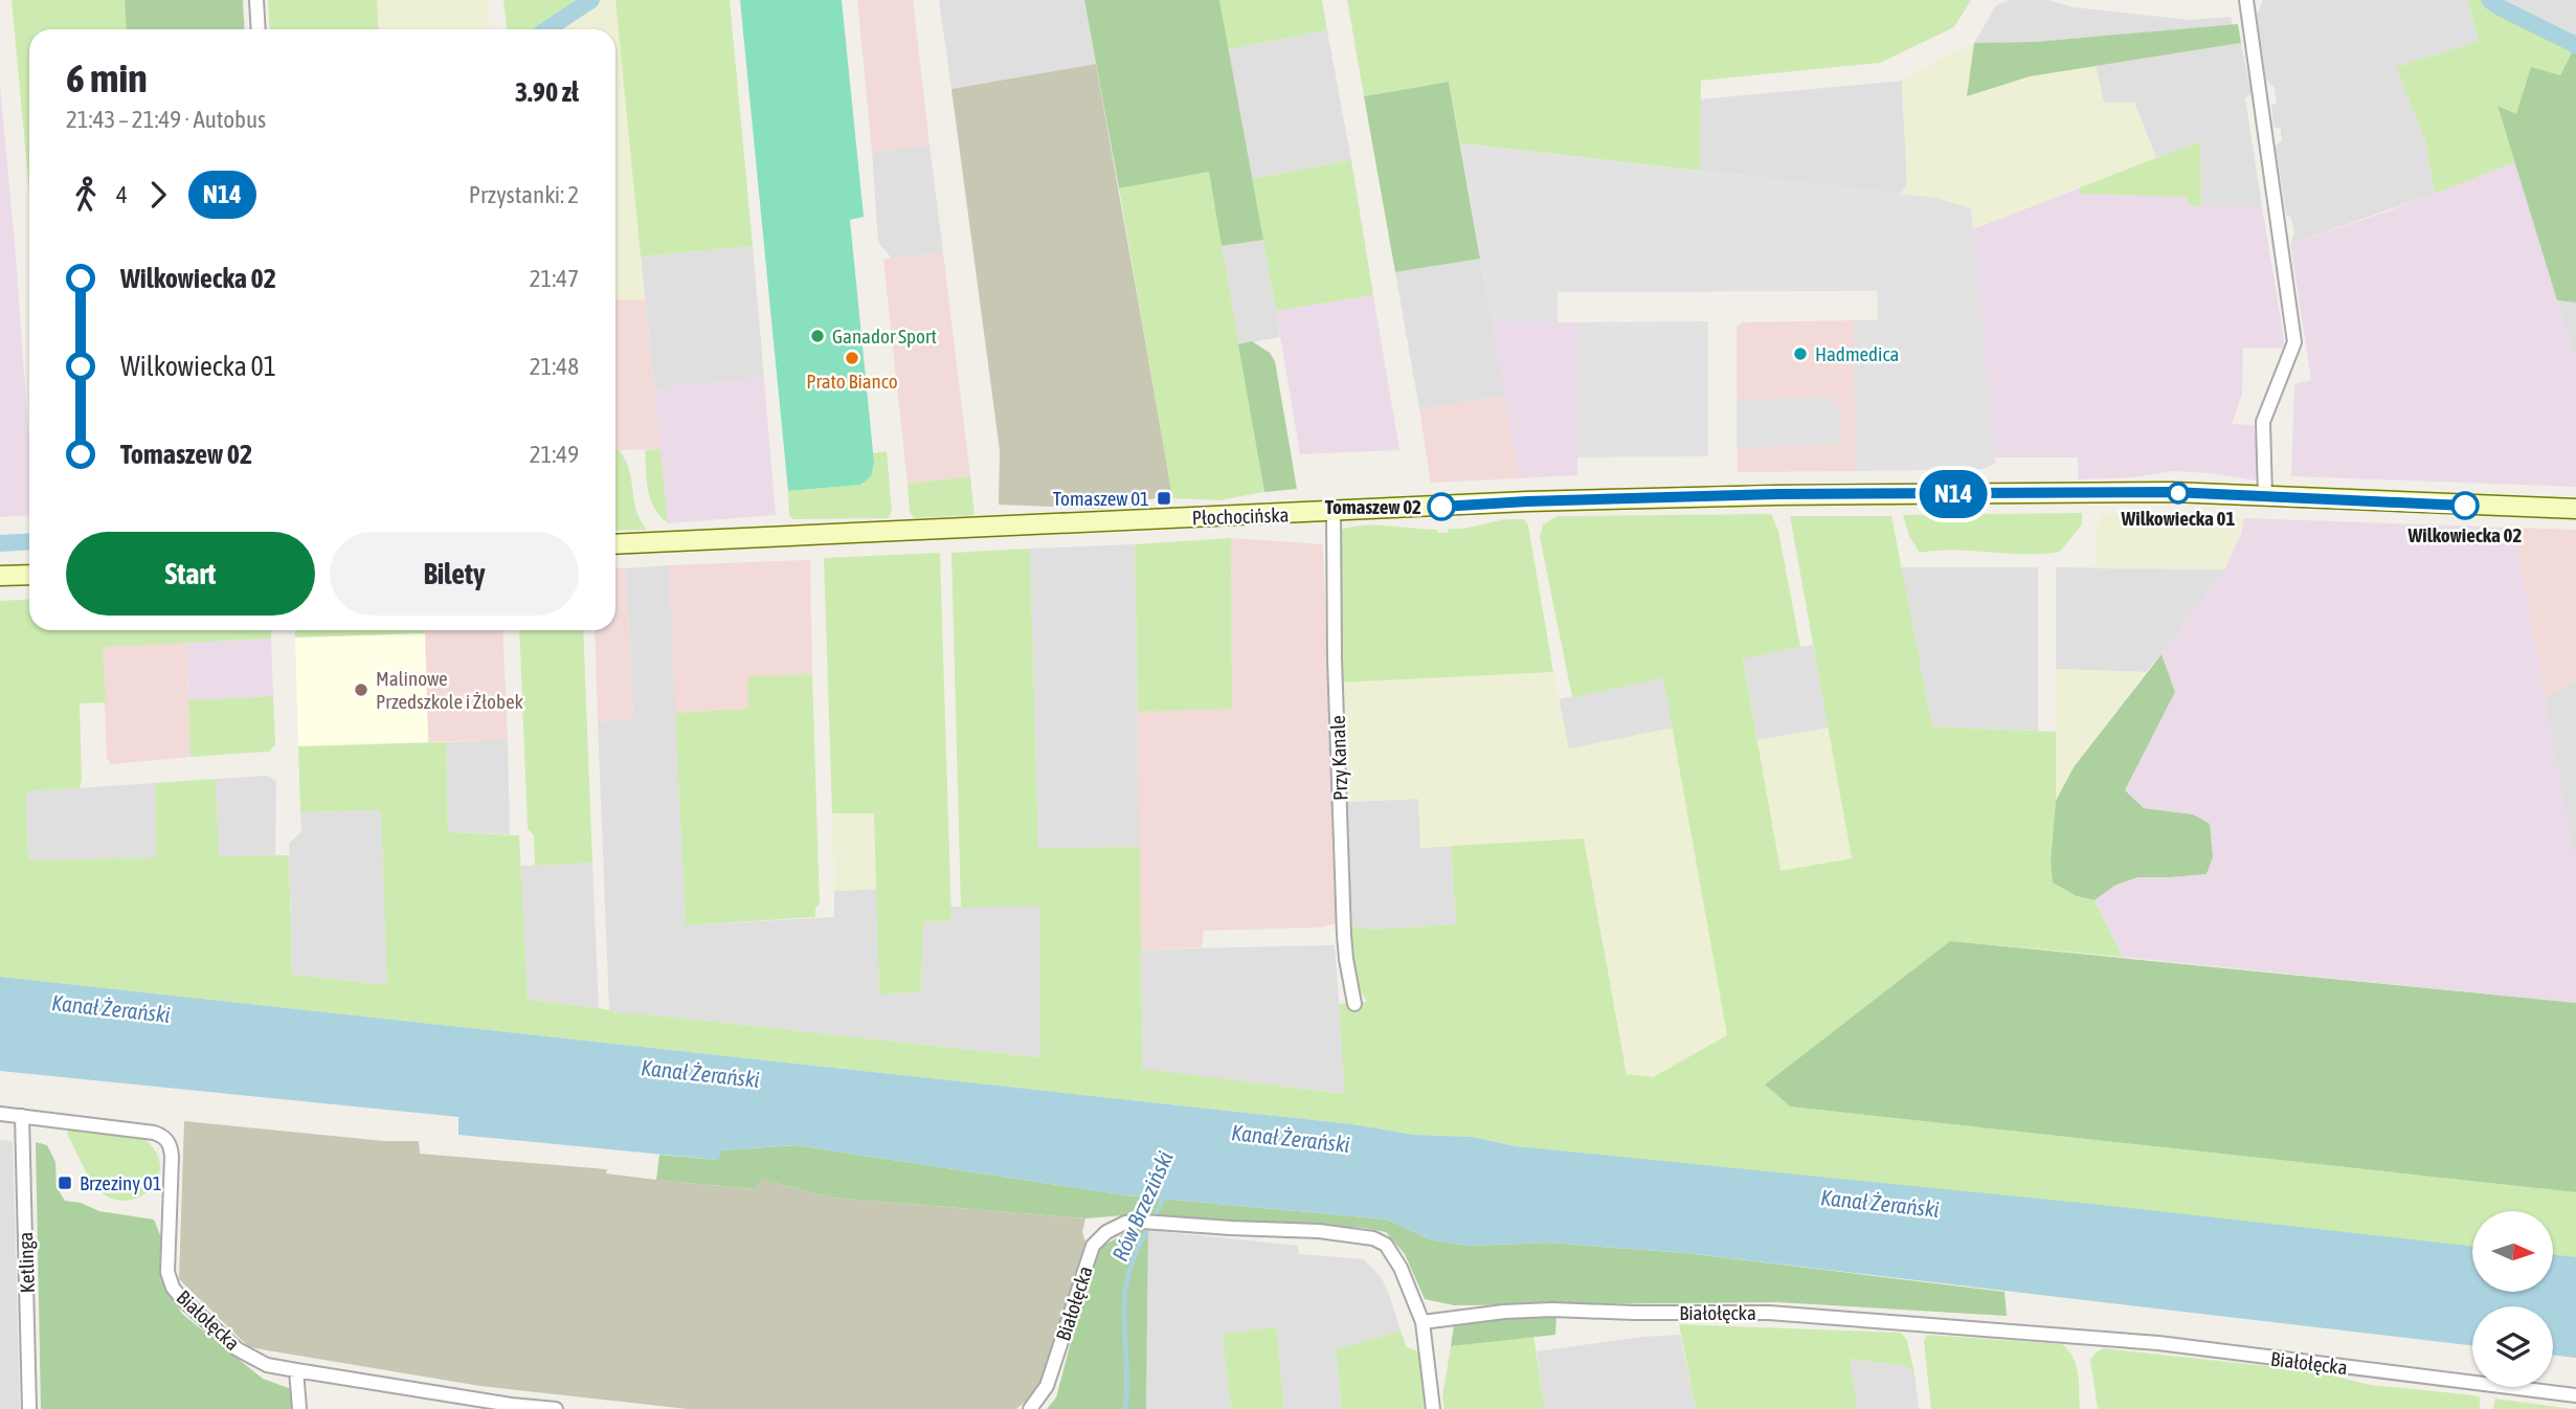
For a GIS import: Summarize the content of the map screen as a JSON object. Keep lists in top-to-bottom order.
{
  "streets": {
    "main road": ["Płochocińska"],
    "street": ["Przy Kanale", "Ketlinga", "Białołęcka"]
  },
  "crossings": [
    ["Płochocińska", "Przy Kanale"],
    ["Ketlinga", "Białołęcka"]
  ],
  "water": ["Kanał Żerański", "Rów Brzeziński"],
  "places": {
    "other": [
      "Ganador Sport",
      "Hadmedica",
      "Prato Bianco",
      "Wilkowiecka 01",
      "Wilkowiecka 02",
      "Tomaszew 02",
      "Malinowe Przedszkole i Żłobek"
    ],
    "transit": ["Tomaszew 01", "Brzeziny 01"]
  },
  "lines": ["bus line N14"],
  "north": "right",
  "page": {
    "on_map": "N14",
    "heading": ["6 min", "21:43 – 21:49 · Autobus", "3.90 zł"],
    "legs": ["4", "N14", "Przystanki: 2"],
    "list": [
      {
        "name": "Wilkowiecka 02",
        "value": "21:47"
      },
      {
        "name": "Wilkowiecka 01",
        "value": "21:48"
      },
      {
        "name": "Tomaszew 02",
        "value": "21:49"
      }
    ],
    "buttons": ["Start", "Bilety"]
  }
}
